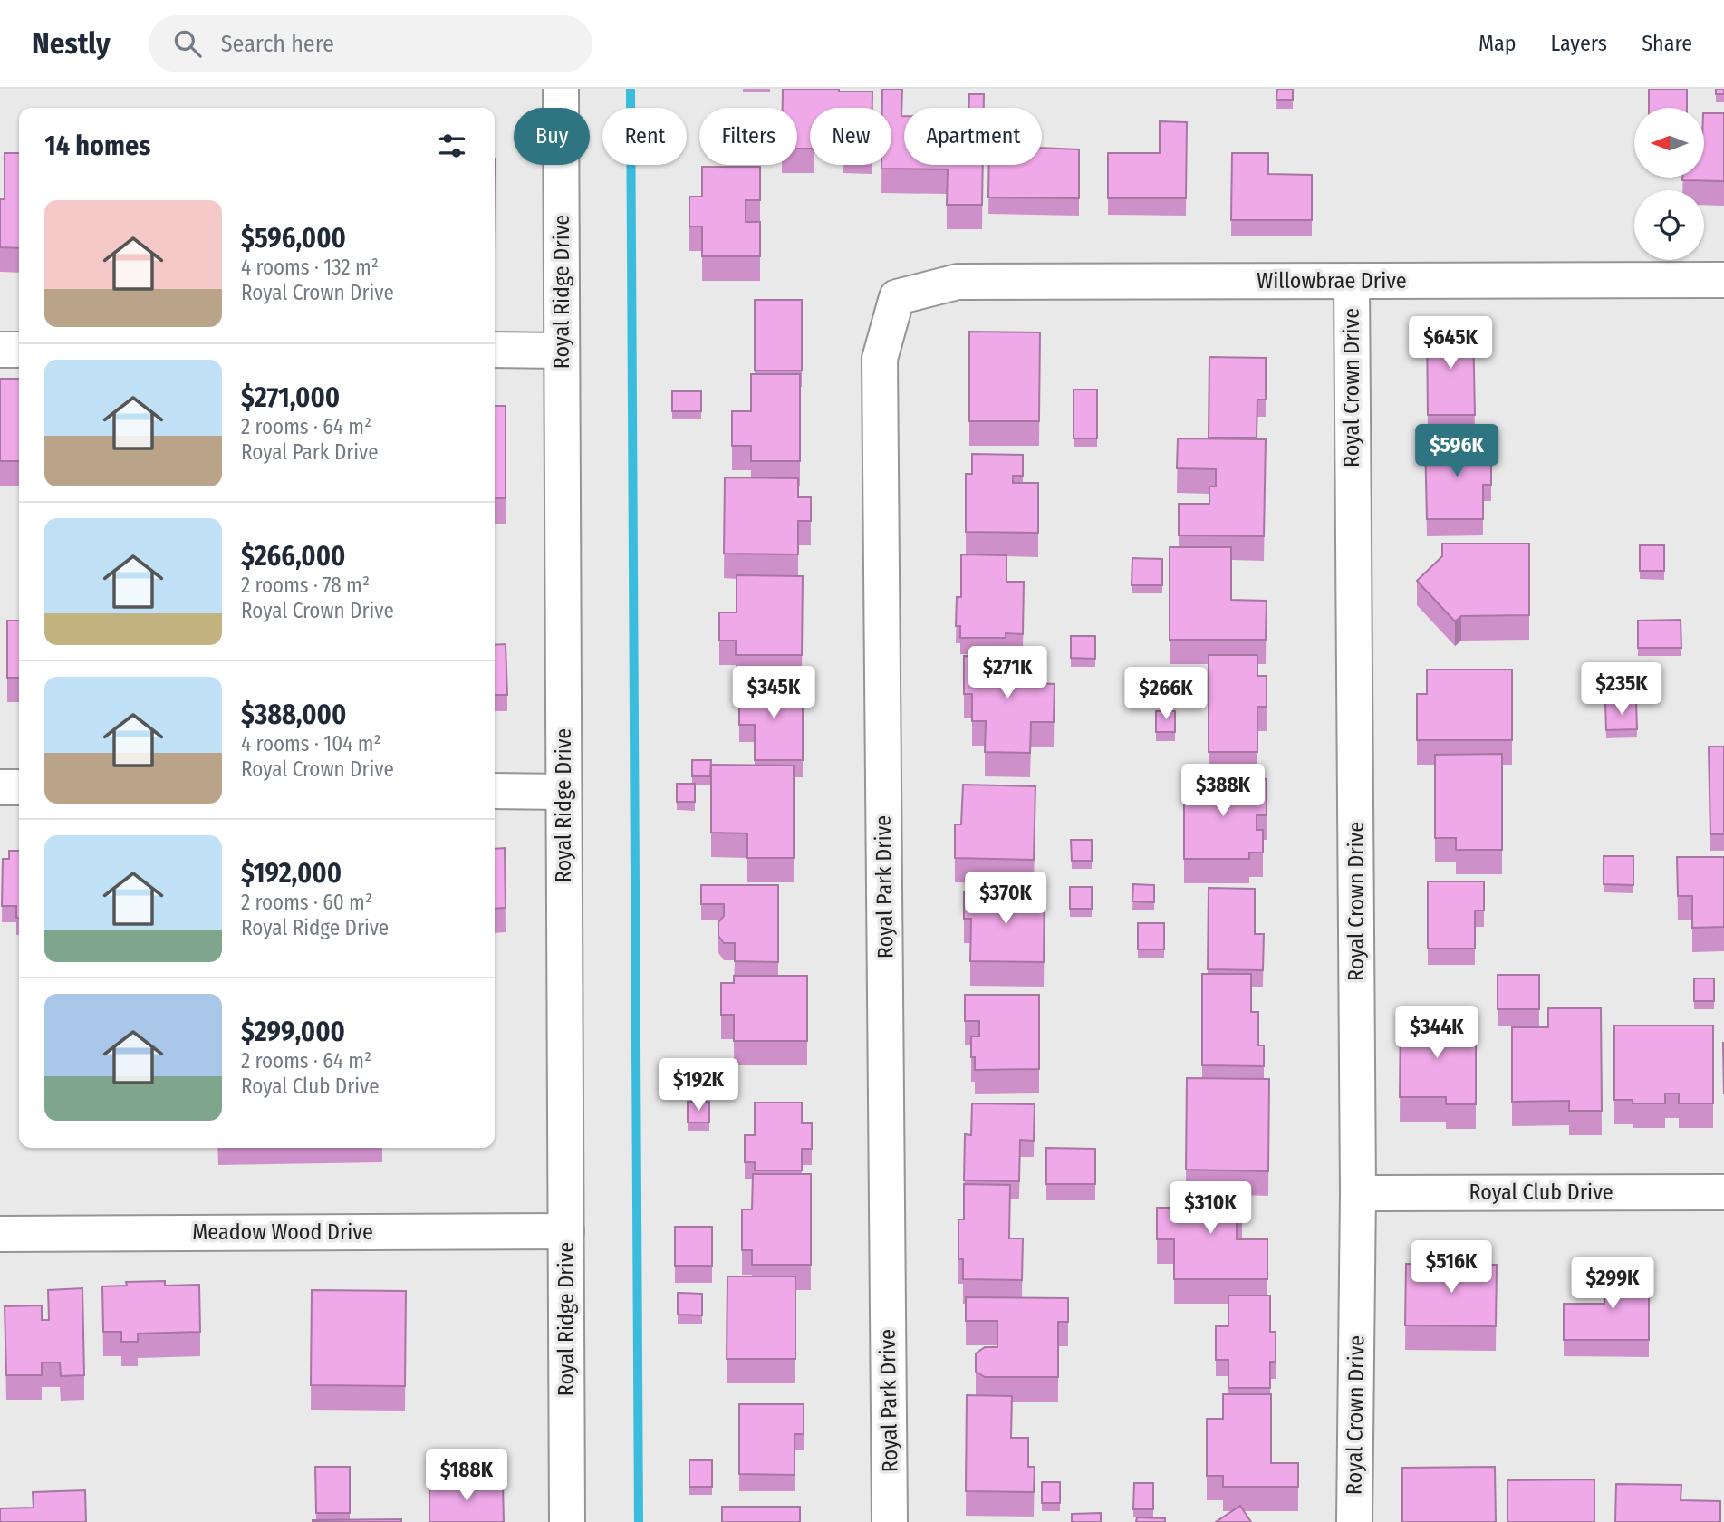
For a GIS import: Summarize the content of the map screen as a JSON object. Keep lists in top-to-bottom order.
{
  "streets": {
    "street": [
      "Willowbrae Drive",
      "Royal Ridge Drive",
      "Royal Crown Drive",
      "Royal Park Drive",
      "Royal Club Drive",
      "Meadow Wood Drive"
    ]
  },
  "crossings": [
    ["Willowbrae Drive", "Royal Crown Drive"],
    ["Willowbrae Drive", "Royal Park Drive"],
    ["Royal Ridge Drive", "Meadow Wood Drive"],
    ["Royal Crown Drive", "Royal Club Drive"]
  ],
  "north": "left",
  "page": {
    "header": "Nestly",
    "search": "Search here",
    "nav": ["Map", "Layers", "Share"],
    "chip": [
      "Buy",
      "Rent",
      "Filters",
      "New",
      "Apartment"
    ],
    "heading": "14 homes",
    "list": [
      {
        "name": "$596,000",
        "note": "4 rooms · 132 m² · Royal Crown Drive"
      },
      {
        "name": "$271,000",
        "note": "2 rooms · 64 m² · Royal Park Drive"
      },
      {
        "name": "$266,000",
        "note": "2 rooms · 78 m² · Royal Crown Drive"
      },
      {
        "name": "$388,000",
        "note": "4 rooms · 104 m² · Royal Crown Drive"
      },
      {
        "name": "$192,000",
        "note": "2 rooms · 60 m² · Royal Ridge Drive"
      },
      {
        "name": "$299,000",
        "note": "2 rooms · 64 m² · Royal Club Drive"
      }
    ],
    "price": [
      "$645K",
      "$596K",
      "$271K",
      "$235K",
      "$345K",
      "$266K",
      "$388K",
      "$370K",
      "$344K",
      "$192K",
      "$310K",
      "$516K",
      "$299K",
      "$188K"
    ]
  }
}
